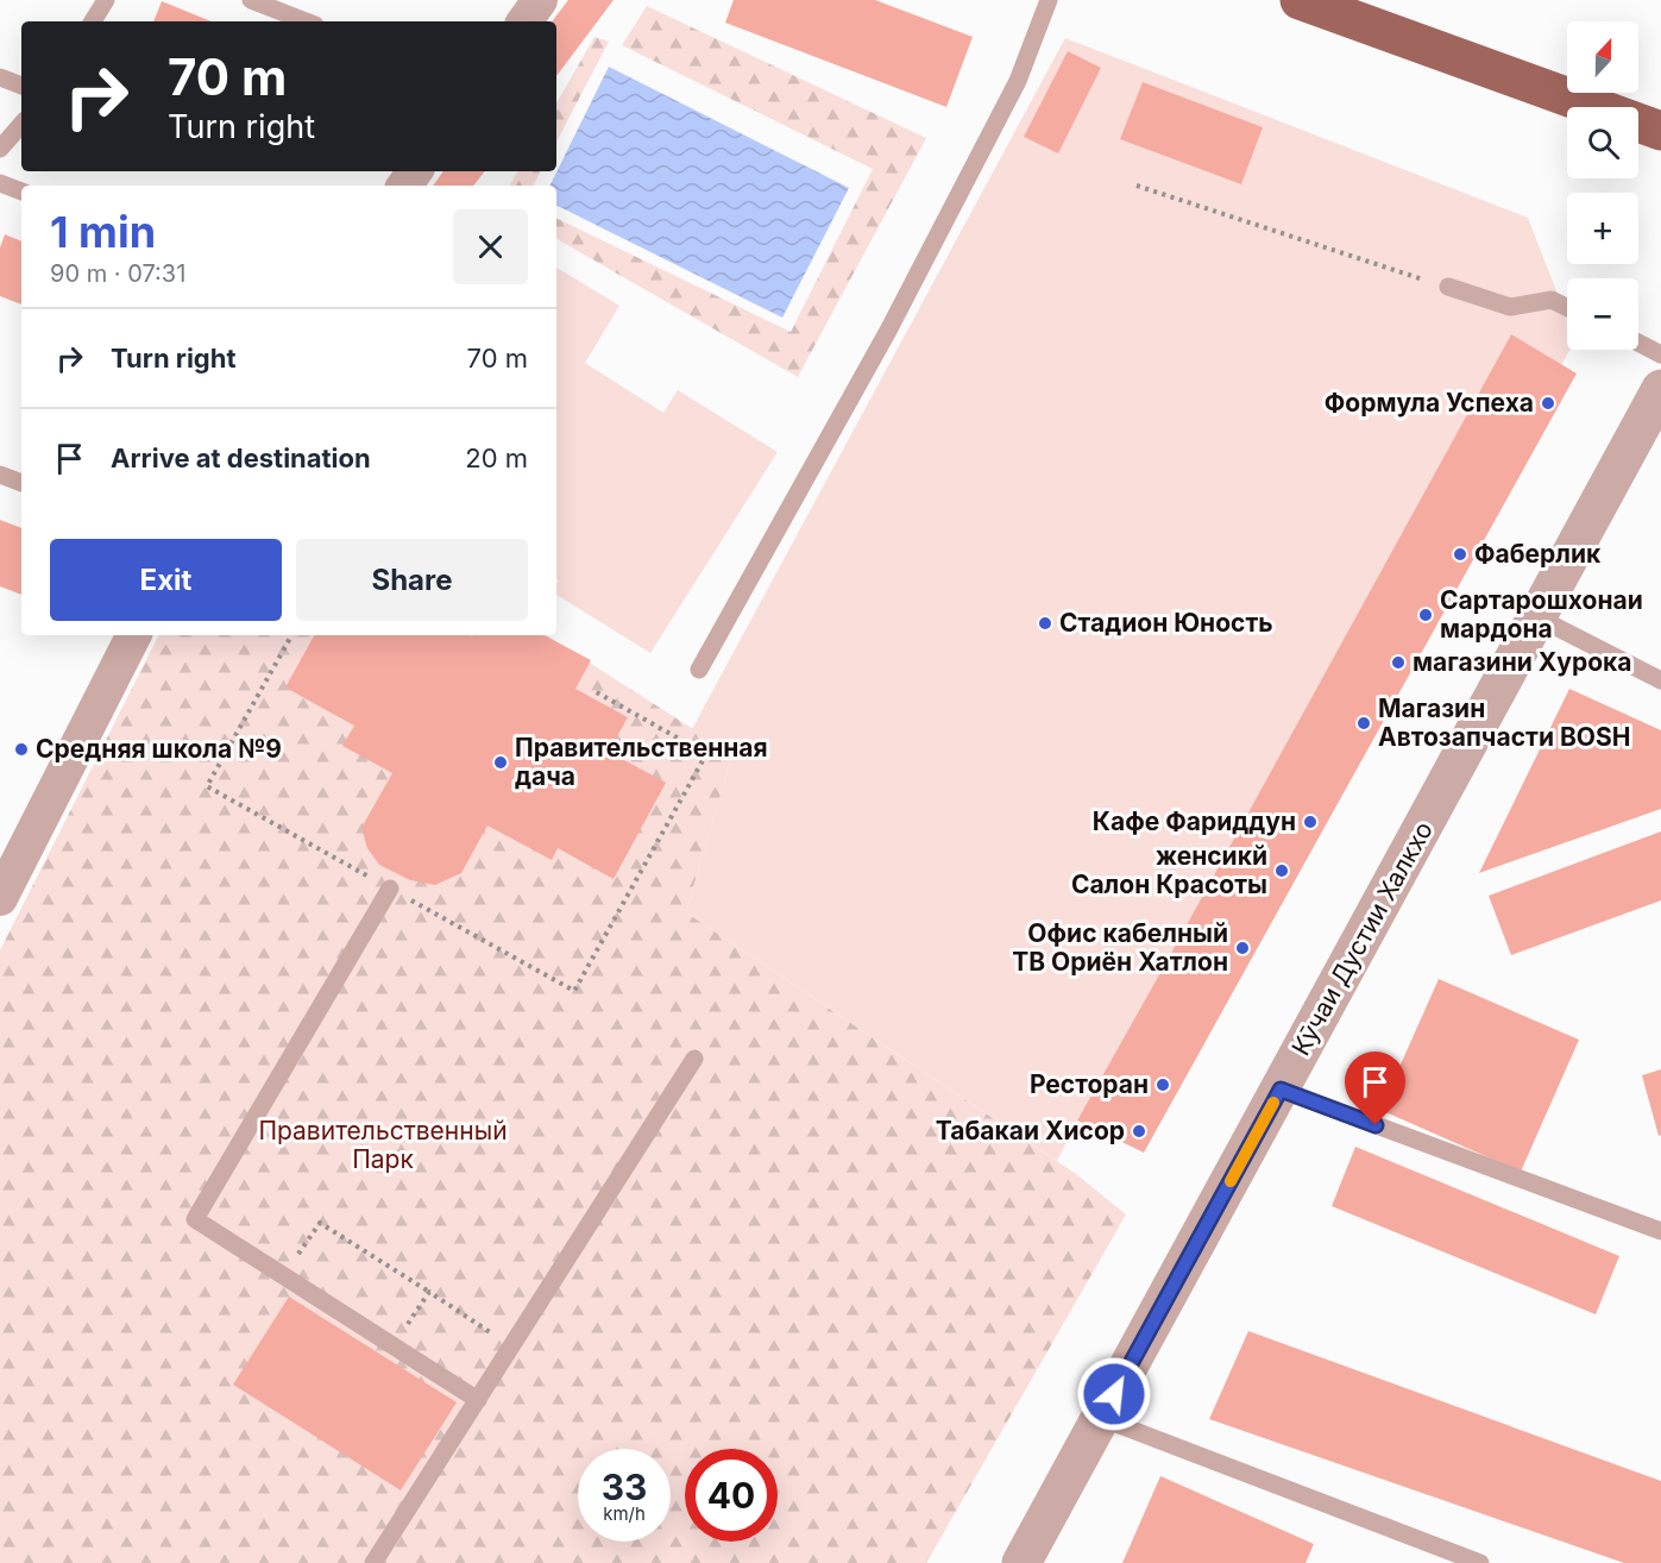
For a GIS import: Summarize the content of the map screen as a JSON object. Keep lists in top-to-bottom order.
{
  "streets": {
    "street": ["Кӯчаи Дустии Халкхо"]
  },
  "parks": ["Правительственный Парк"],
  "places": [
    "Формула Успеха",
    "Фаберлик",
    "Сартарошхонаи мардона",
    "Стадион Юность",
    "магазини Хурока",
    "Магазин Автозапчасти BOSH",
    "Средняя школа №9",
    "Правительственная дача",
    "Кафе Фариддун",
    "женсикй Салон Красоты",
    "Офис кабелный ТВ Ориён Хатлон",
    "Ресторан",
    "Табакаи Хисор"
  ],
  "north": "top",
  "page": {
    "map_buttons": ["+", "−"],
    "turn": ["70 m", "Turn right"],
    "heading": ["1 min", "90 m · 07:31"],
    "list": [
      {
        "name": "Turn right",
        "value": "70 m"
      },
      {
        "name": "Arrive at destination",
        "value": "20 m"
      }
    ],
    "buttons": ["Exit", "Share"],
    "speed": "33 km/h",
    "limit": "40"
  }
}
